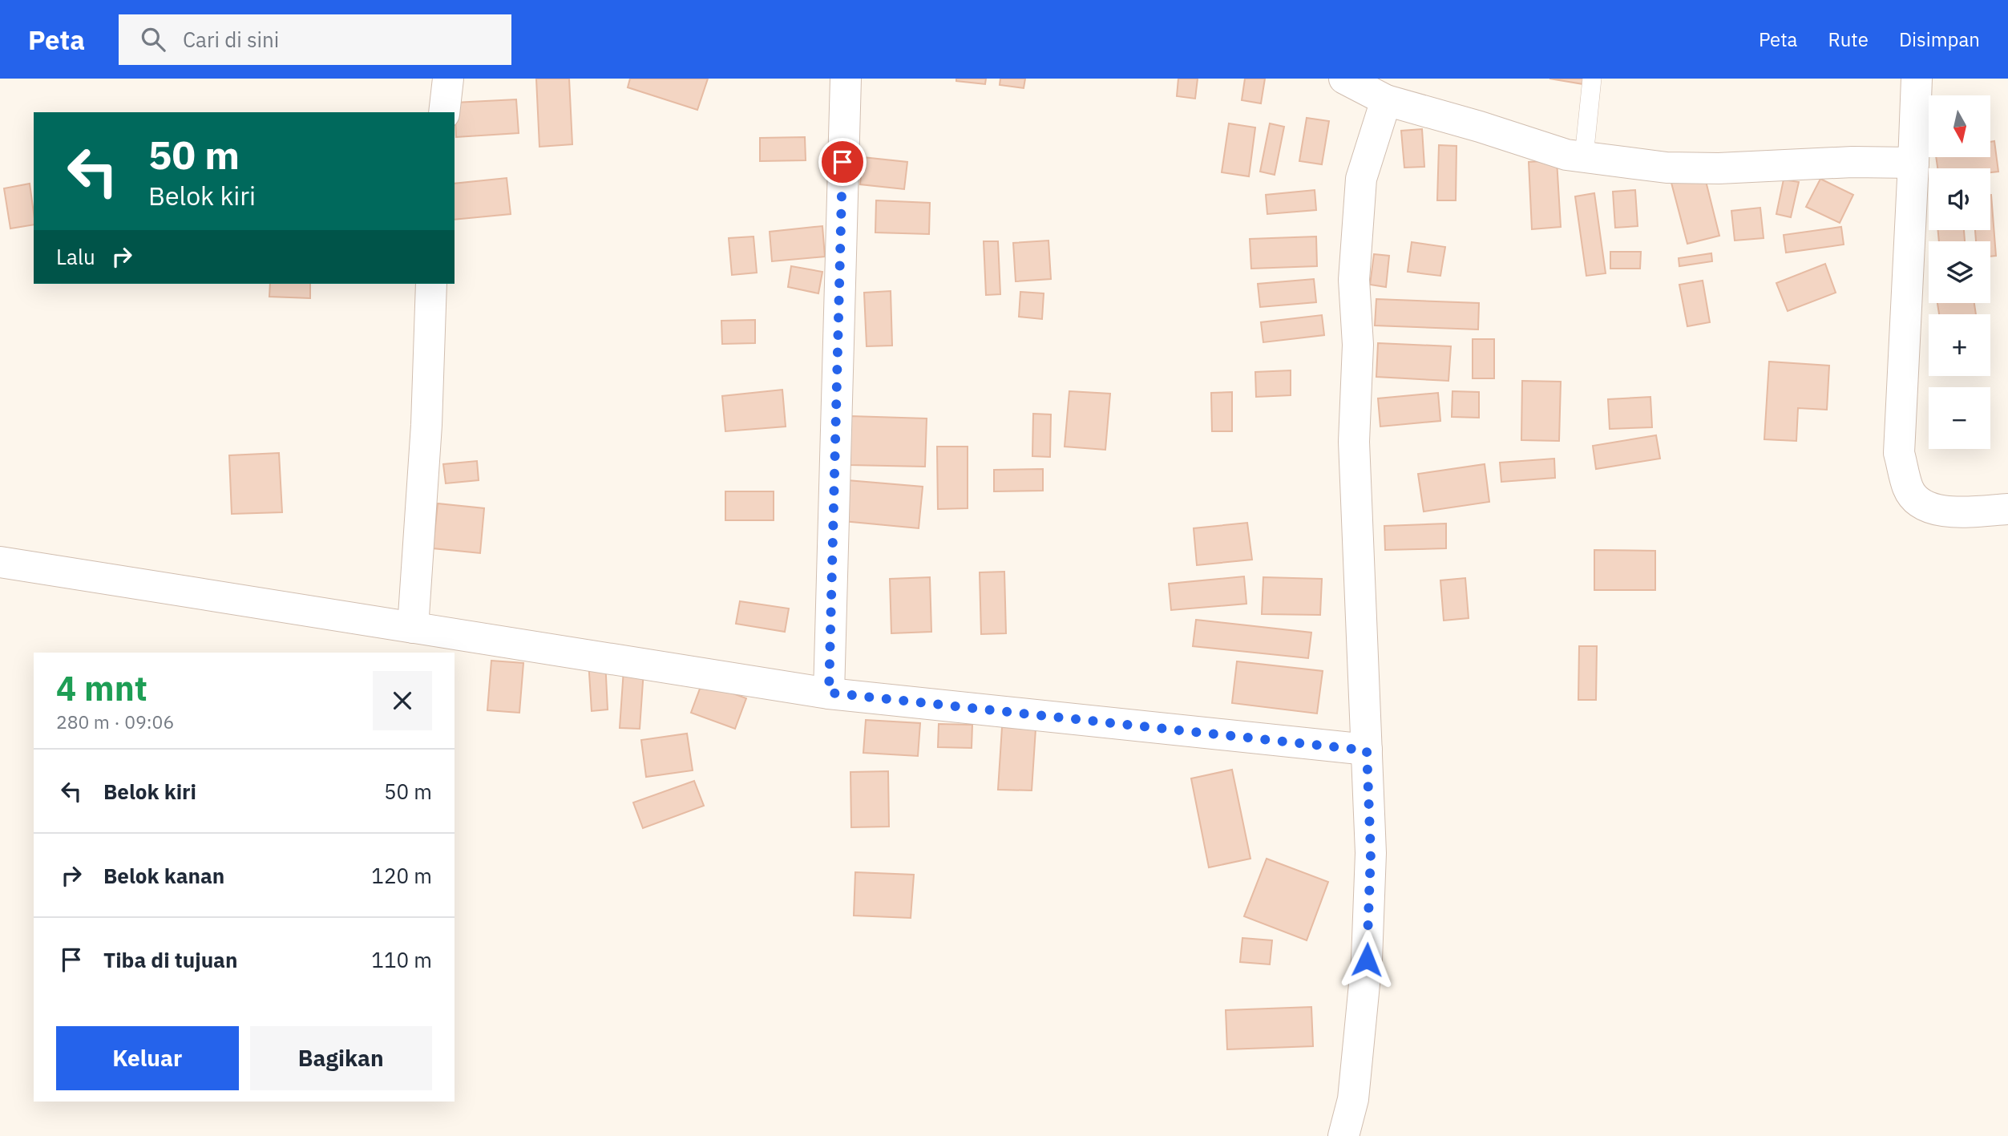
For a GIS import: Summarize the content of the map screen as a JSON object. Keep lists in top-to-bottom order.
{
  "north": "bottom",
  "page": {
    "header": "Peta",
    "search": "Cari di sini",
    "nav": ["Peta", "Rute", "Disimpan"],
    "map_buttons": ["+", "−"],
    "turn": ["50 m", "Belok kiri"],
    "then": "Lalu",
    "heading": ["4 mnt", "280 m · 09:06"],
    "list": [
      {
        "name": "Belok kiri",
        "value": "50 m"
      },
      {
        "name": "Belok kanan",
        "value": "120 m"
      },
      {
        "name": "Tiba di tujuan",
        "value": "110 m"
      }
    ],
    "buttons": ["Keluar", "Bagikan"]
  }
}
